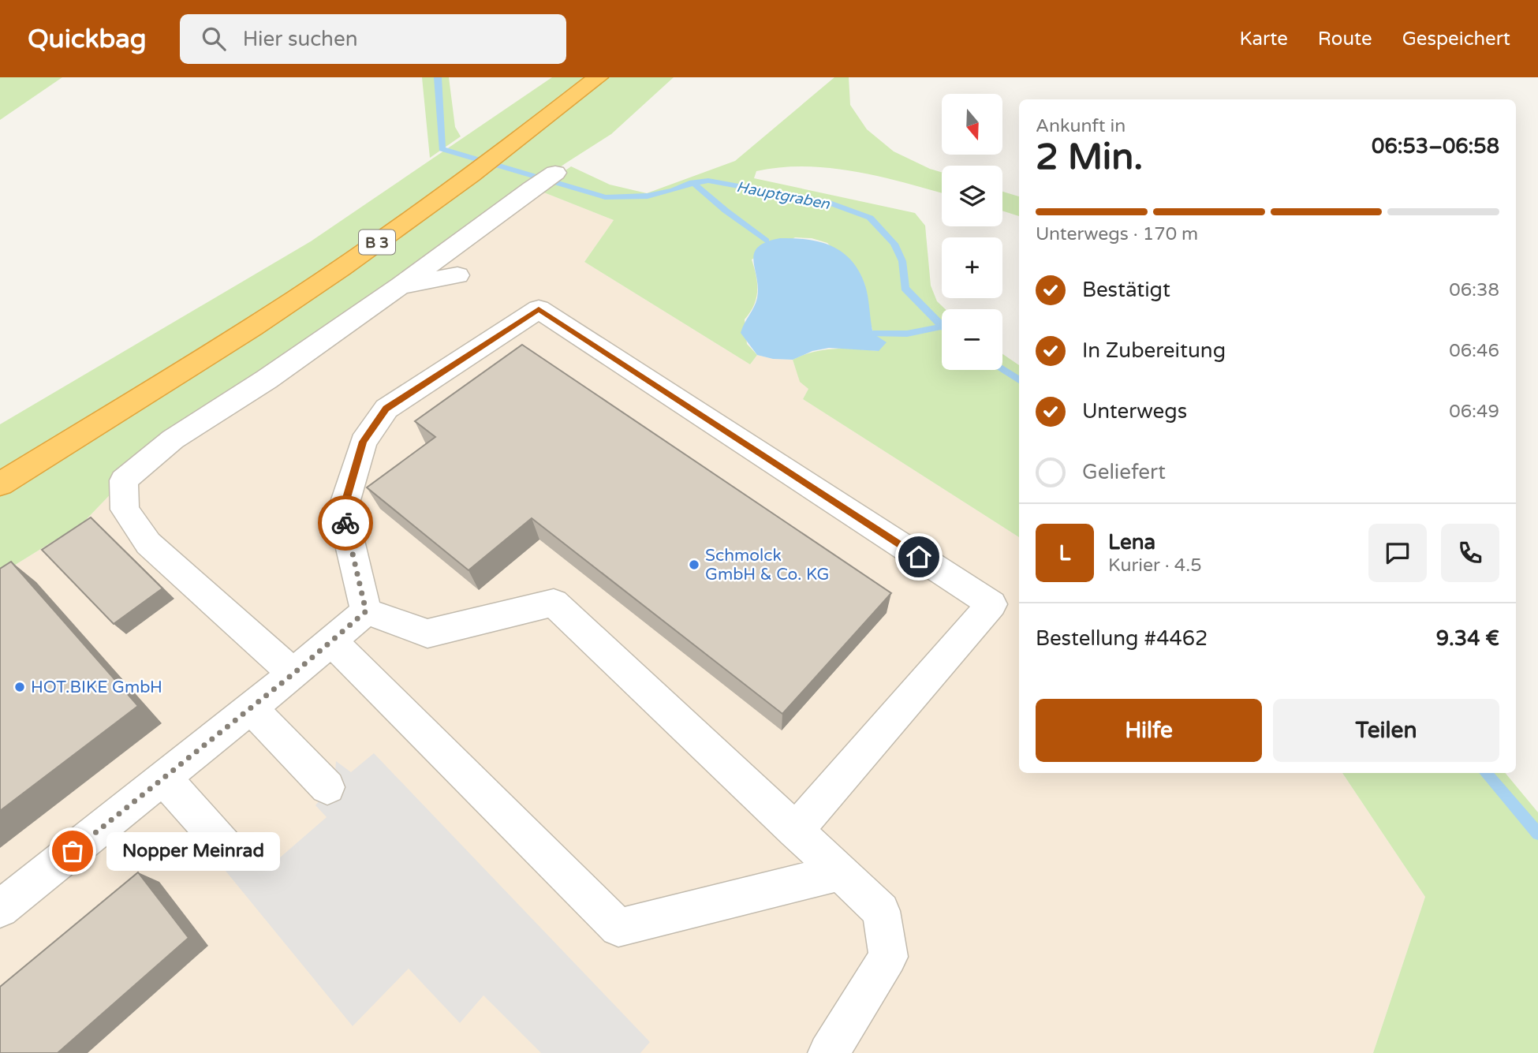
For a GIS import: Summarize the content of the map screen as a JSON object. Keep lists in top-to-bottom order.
{
  "streets": {
    "highway": ["B 3"]
  },
  "water": ["Hauptgraben"],
  "places": ["Schmolck GmbH & Co. KG", "HOT.BIKE GmbH", "Nopper Meinrad"],
  "north": "bottom",
  "page": {
    "header": "Quickbag",
    "search": "Hier suchen",
    "nav": ["Karte", "Route", "Gespeichert"],
    "map_buttons": ["+", "−"],
    "heading": ["2 Min.", "Ankunft in", "06:53–06:58"],
    "panel": [
      "Lena",
      "Kurier · 4.5",
      "Bestellung #4462",
      "9.34 €"
    ],
    "bar": "Unterwegs · 170 m",
    "list": [
      ["Bestätigt", "06:38"],
      ["In Zubereitung", "06:46"],
      ["Unterwegs", "06:49"],
      "Geliefert"
    ],
    "round": "L",
    "buttons": ["Hilfe", "Teilen"],
    "bubble": "Nopper Meinrad"
  }
}
